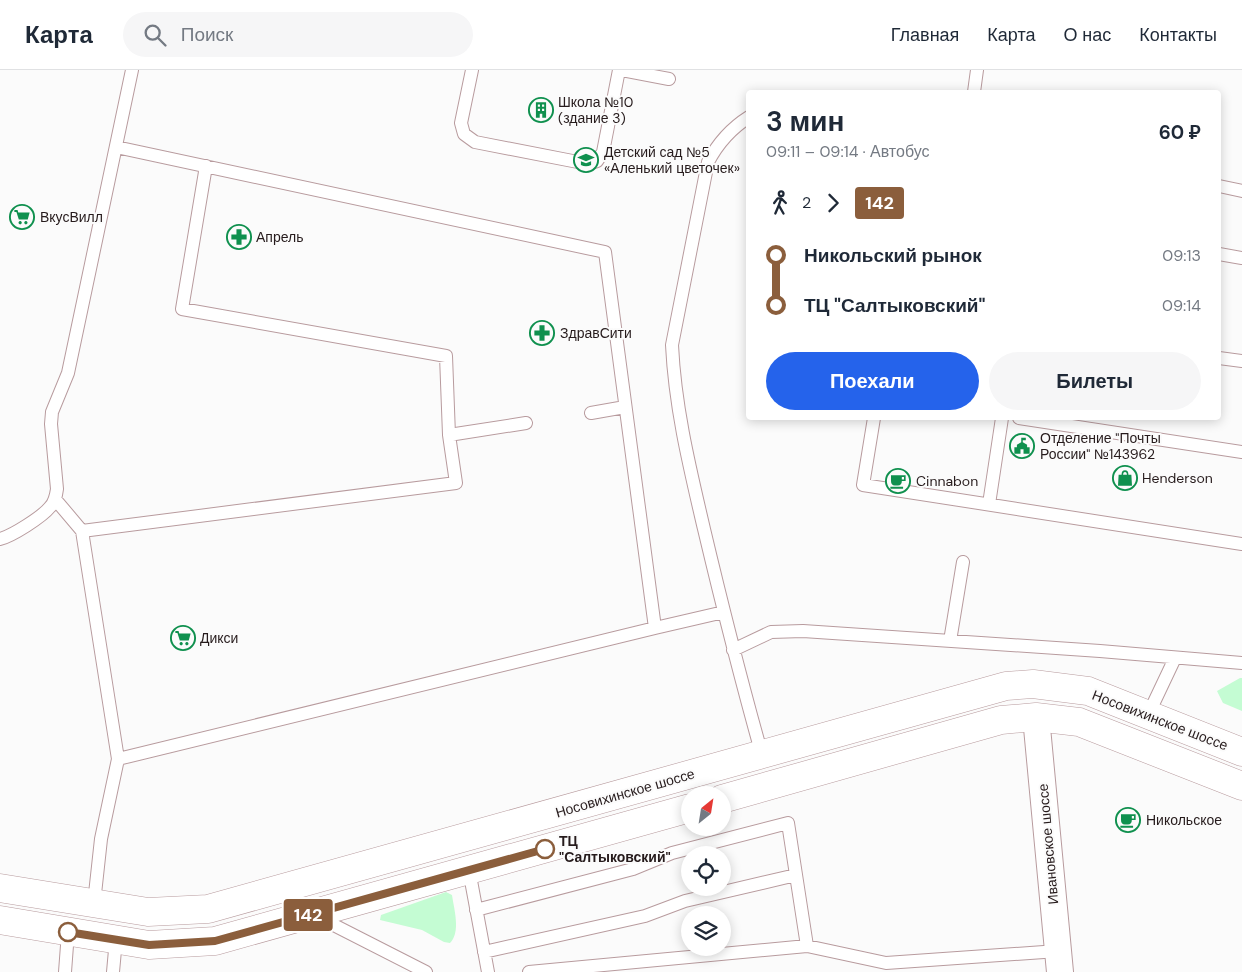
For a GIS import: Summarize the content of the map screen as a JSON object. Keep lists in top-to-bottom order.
{
  "streets": {
    "main road": ["Носовихинское шоссе"],
    "street": ["Ивановское шоссе"]
  },
  "places": {
    "building": ["Школа №10 (здание 3)"],
    "school or university": ["Детский сад №5 «Аленький цветочек»"],
    "supermarket": ["ВкусВилл", "Дикси"],
    "pharmacy": ["Апрель", "ЗдравСити"],
    "public building": ["Отделение \"Почты России\" №143962"],
    "shop": ["Henderson"],
    "cafe": ["Cinnabon", "Никольское"],
    "other": ["ТЦ \"Салтыковский\""]
  },
  "lines": ["bus line 142"],
  "north": "top right",
  "page": {
    "header": "Карта",
    "search": "Поиск",
    "nav": [
      "Главная",
      "Карта",
      "О нас",
      "Контакты"
    ],
    "on_map": "142",
    "heading": ["3 мин", "09:11 – 09:14 · Автобус", "60 ₽"],
    "legs": ["2", "142"],
    "list": [
      {
        "name": "Никольский рынок",
        "value": "09:13"
      },
      {
        "name": "ТЦ \"Салтыковский\"",
        "value": "09:14"
      }
    ],
    "buttons": ["Поехали", "Билеты"]
  }
}
